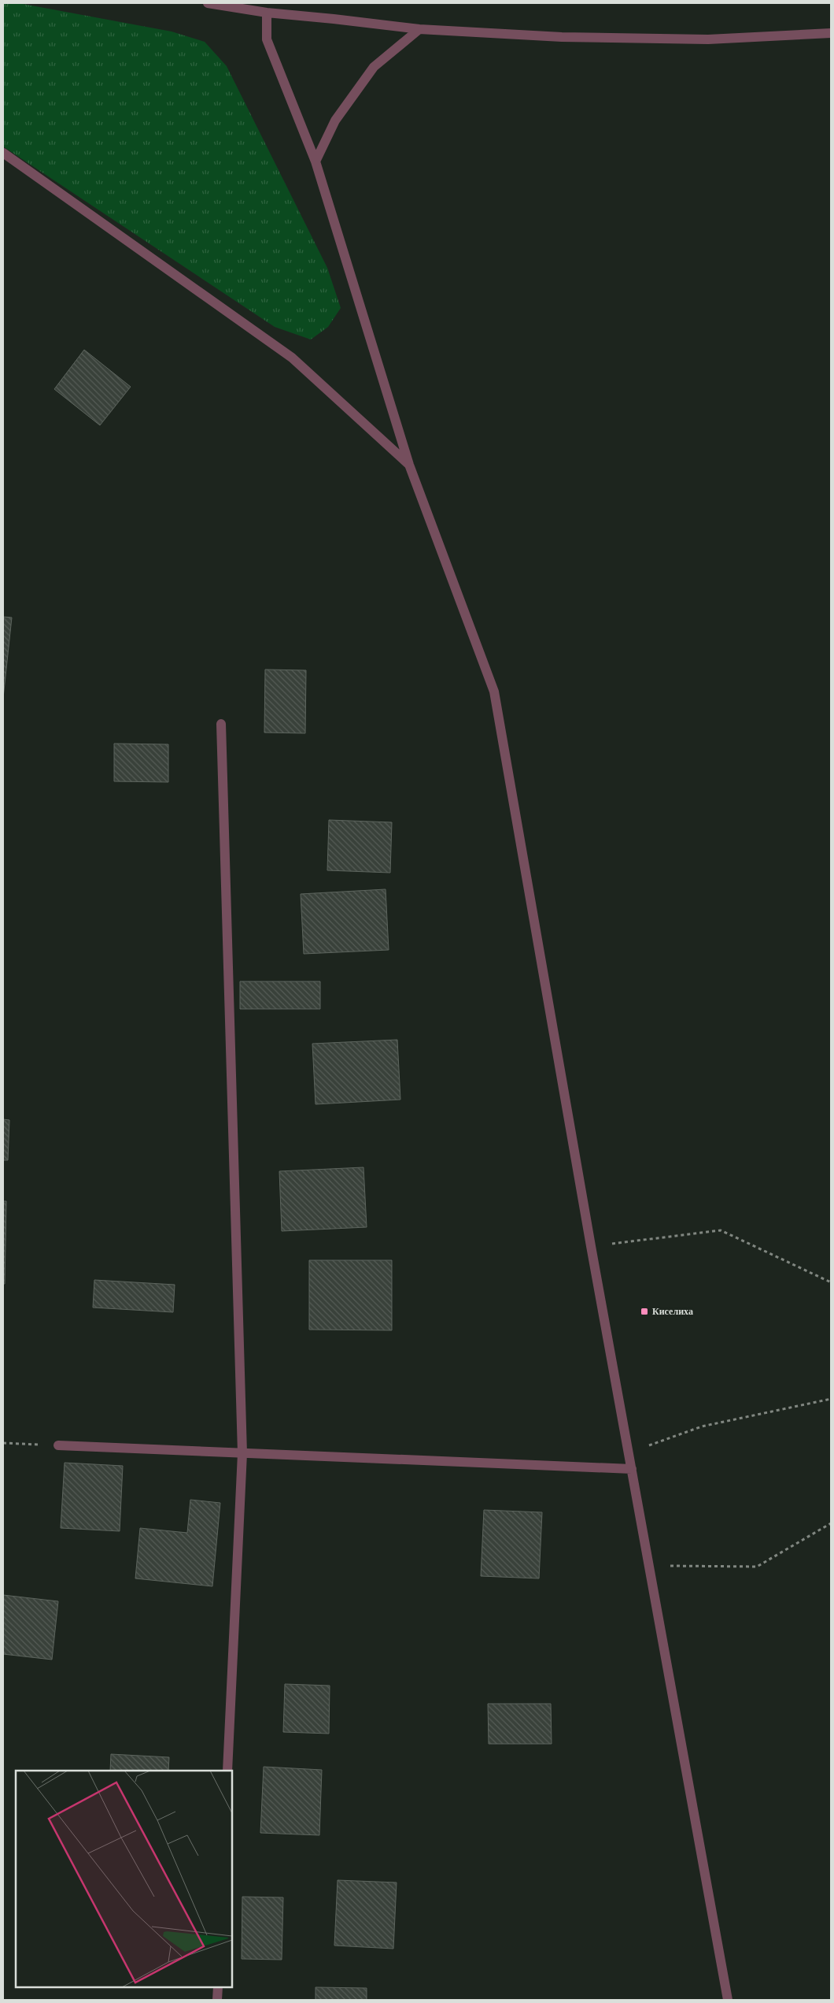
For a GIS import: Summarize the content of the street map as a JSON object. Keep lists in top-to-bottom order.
{
  "places": {
    "transit": ["Киселиха"]
  }
}
